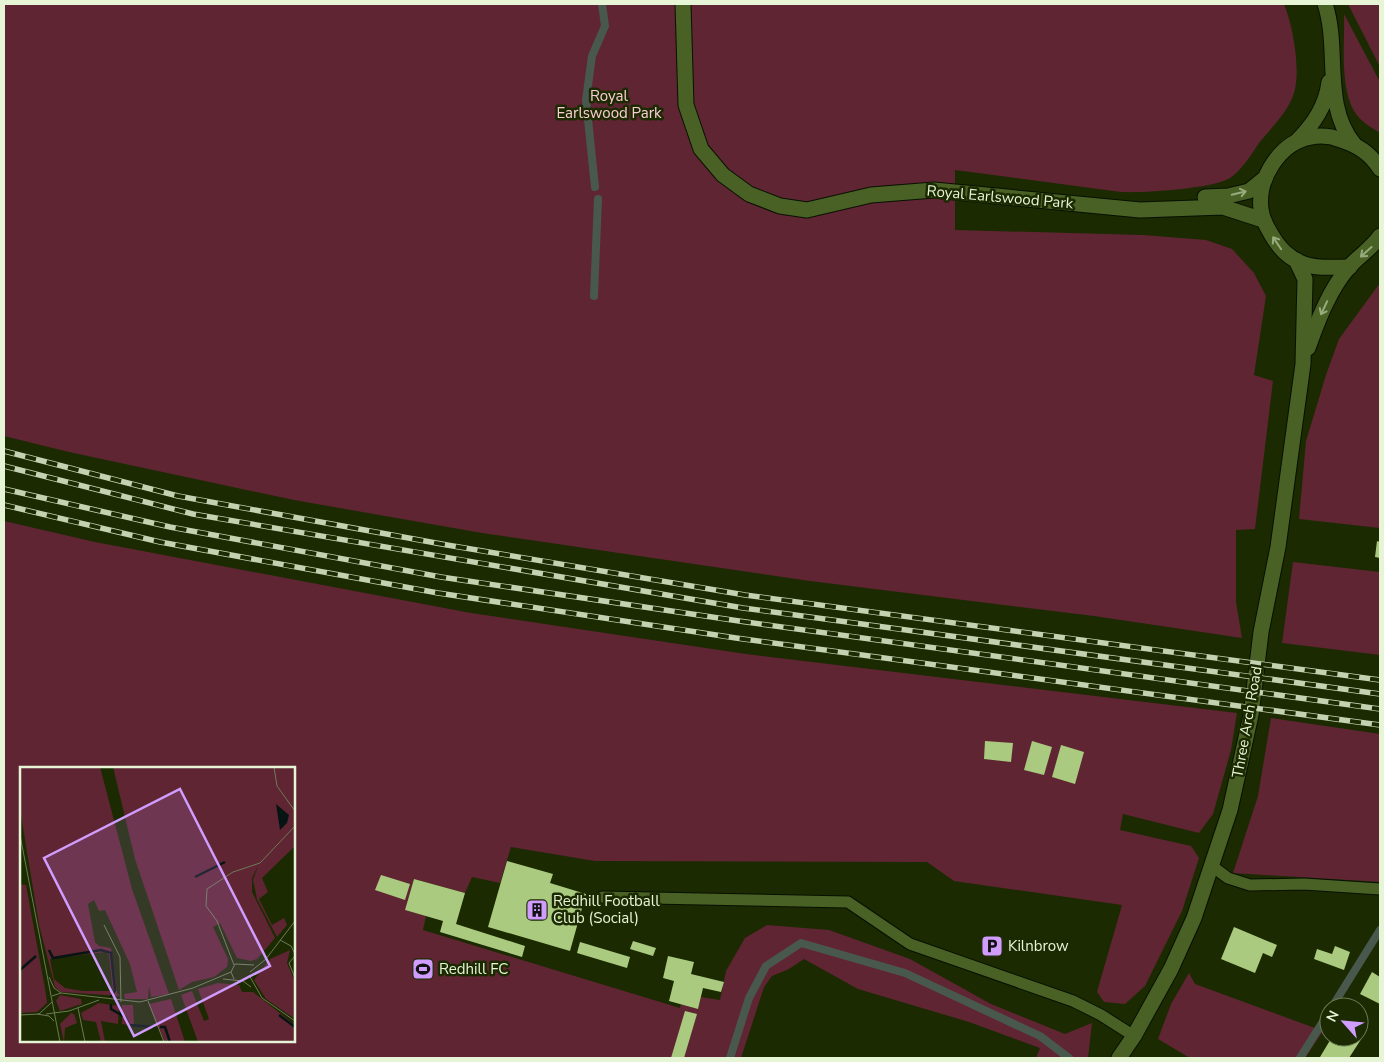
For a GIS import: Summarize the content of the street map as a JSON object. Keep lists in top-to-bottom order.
{
  "streets": {
    "street": ["Royal Earlswood Park", "Three Arch Road"]
  },
  "parks": ["Royal Earlswood Park"],
  "places": {
    "building": ["Redhill Football Club (Social)"],
    "parking": ["Kilnbrow"],
    "sports": ["Redhill FC"]
  },
  "north": "top left"
}
